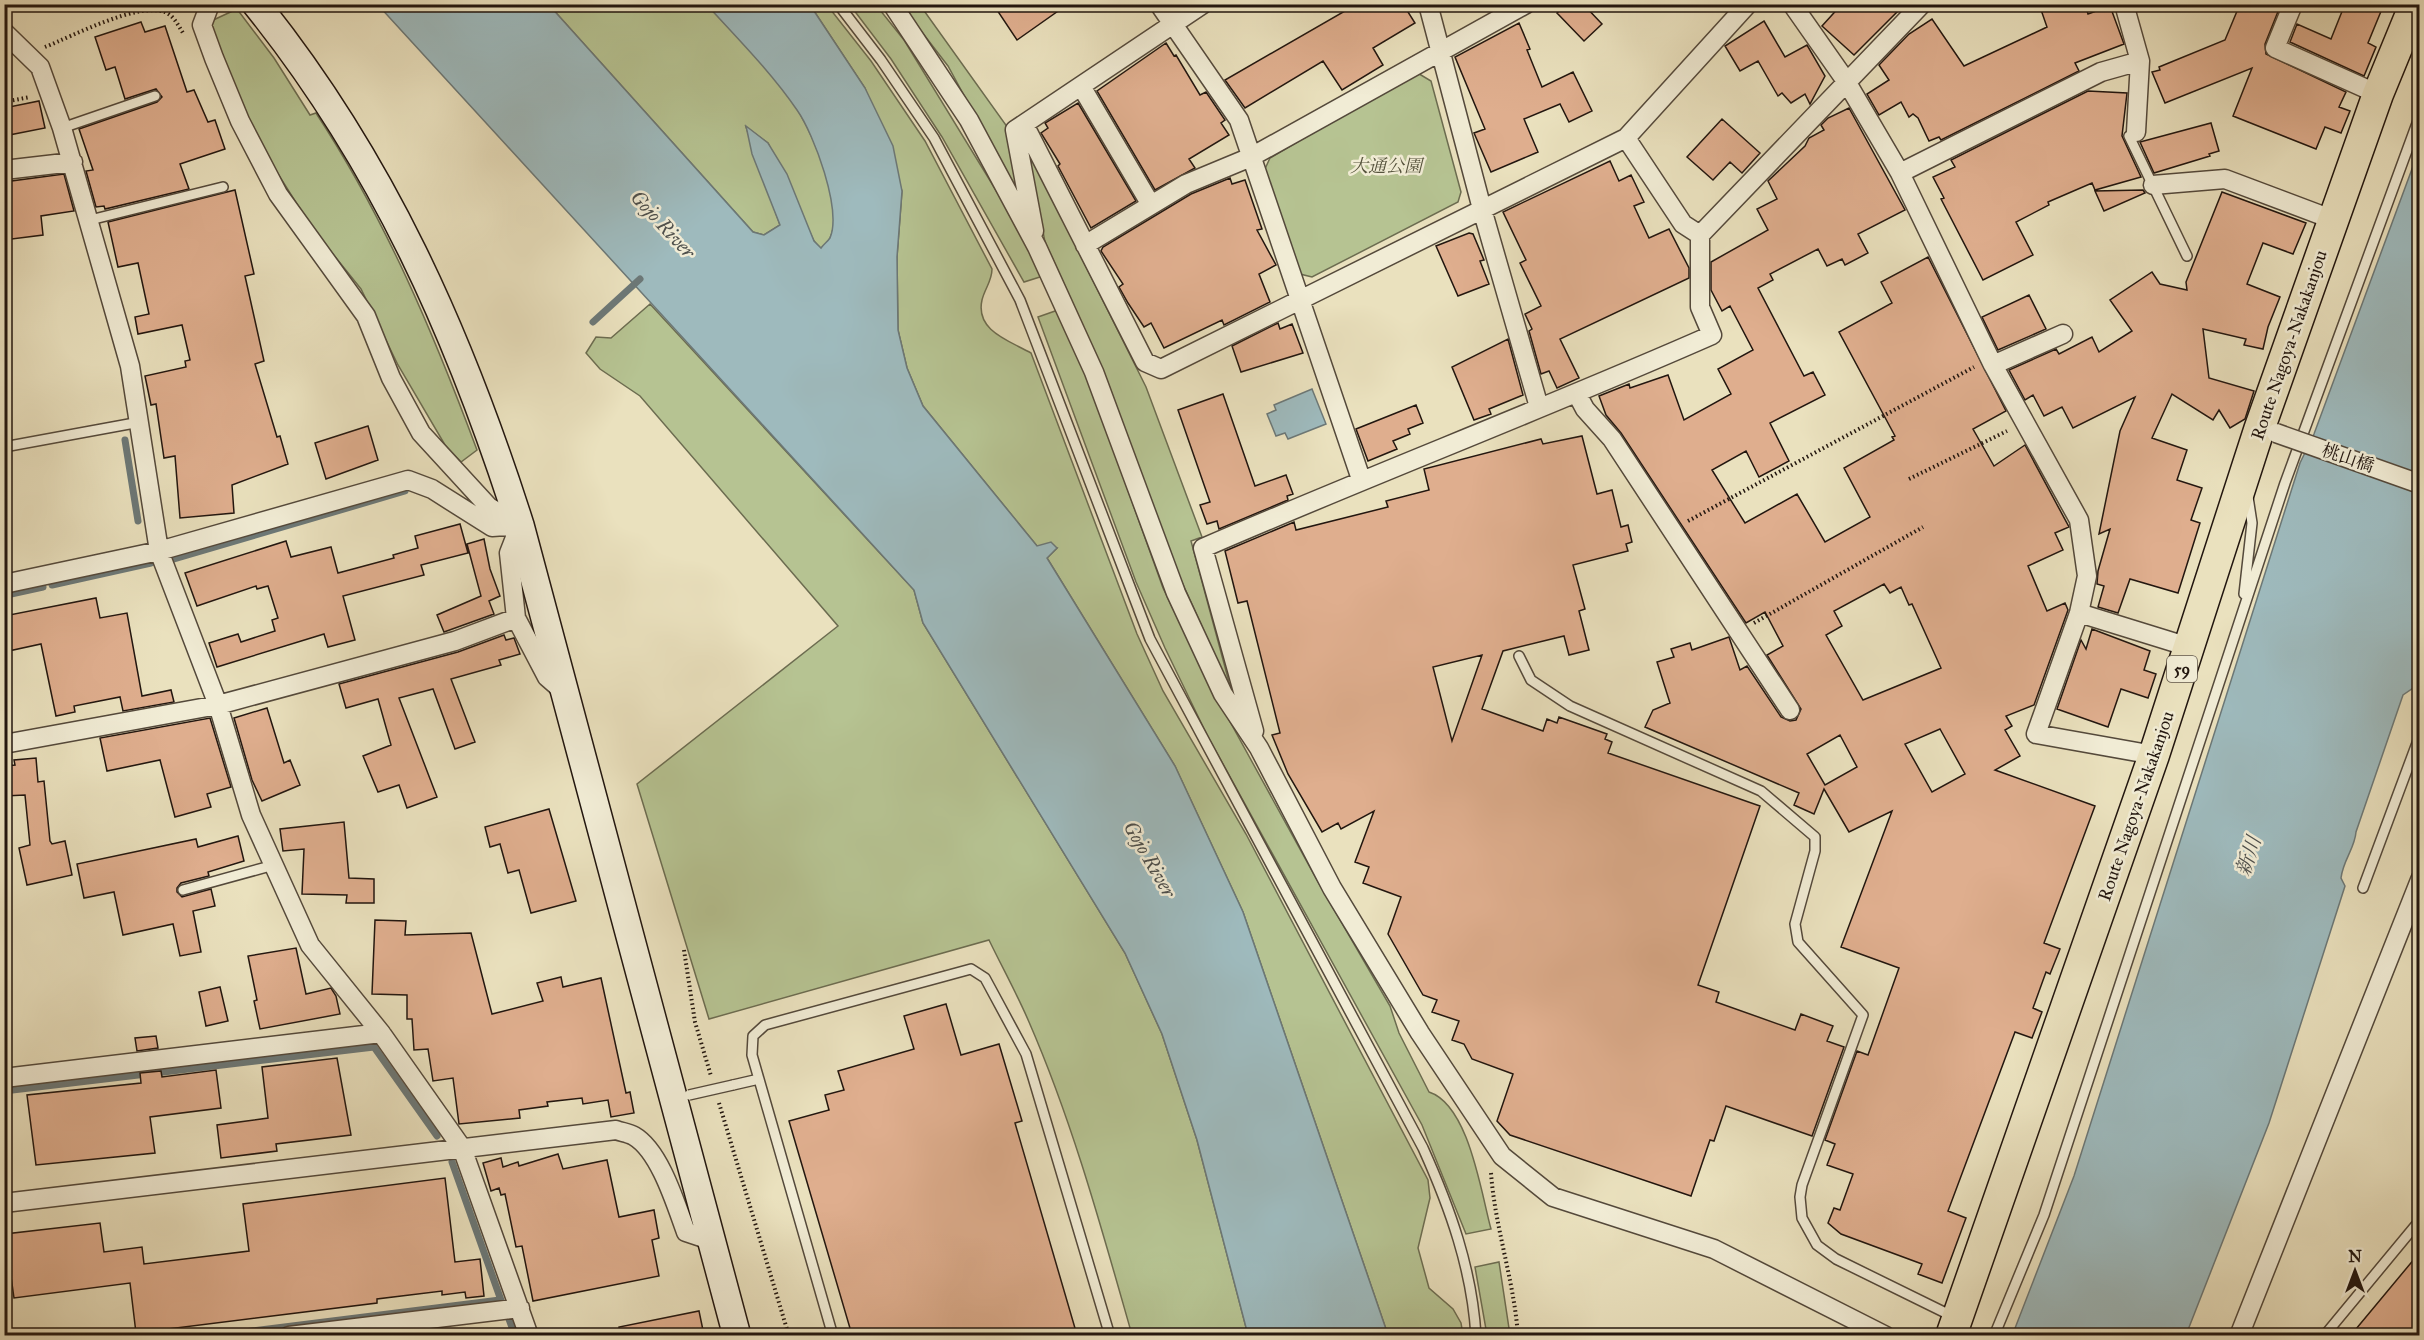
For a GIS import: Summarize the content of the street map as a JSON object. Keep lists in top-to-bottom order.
{
  "streets": {
    "main road": ["Route Nagoya-Nakakanjou", "59"],
    "street": ["桃山橋"]
  },
  "crossings": [
    ["Route Nagoya-Nakakanjou", "桃山橋"]
  ],
  "water": ["Gojo River", "新川"],
  "parks": ["大通公園"],
  "north": "top"
}
